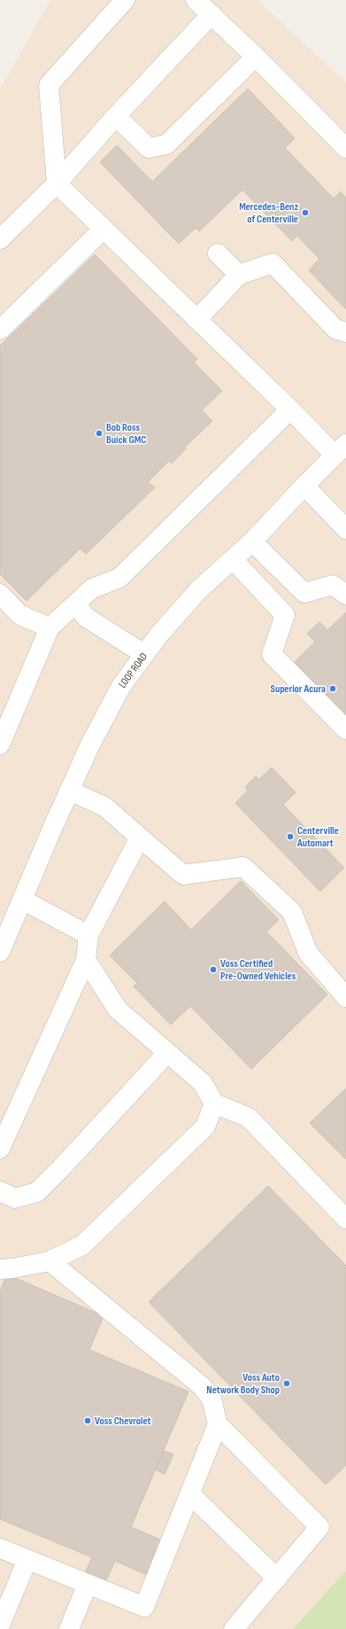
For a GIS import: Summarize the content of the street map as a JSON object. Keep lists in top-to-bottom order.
{
  "streets": {
    "street": ["LOOP ROAD"]
  },
  "places": [
    "Mercedes-Benz of Centerville",
    "Bob Ross Buick GMC",
    "Superior Acura",
    "Centerville Automart",
    "Voss Certified Pre-Owned Vehicles",
    "Voss Auto Network Body Shop",
    "Voss Chevrolet"
  ]
}
